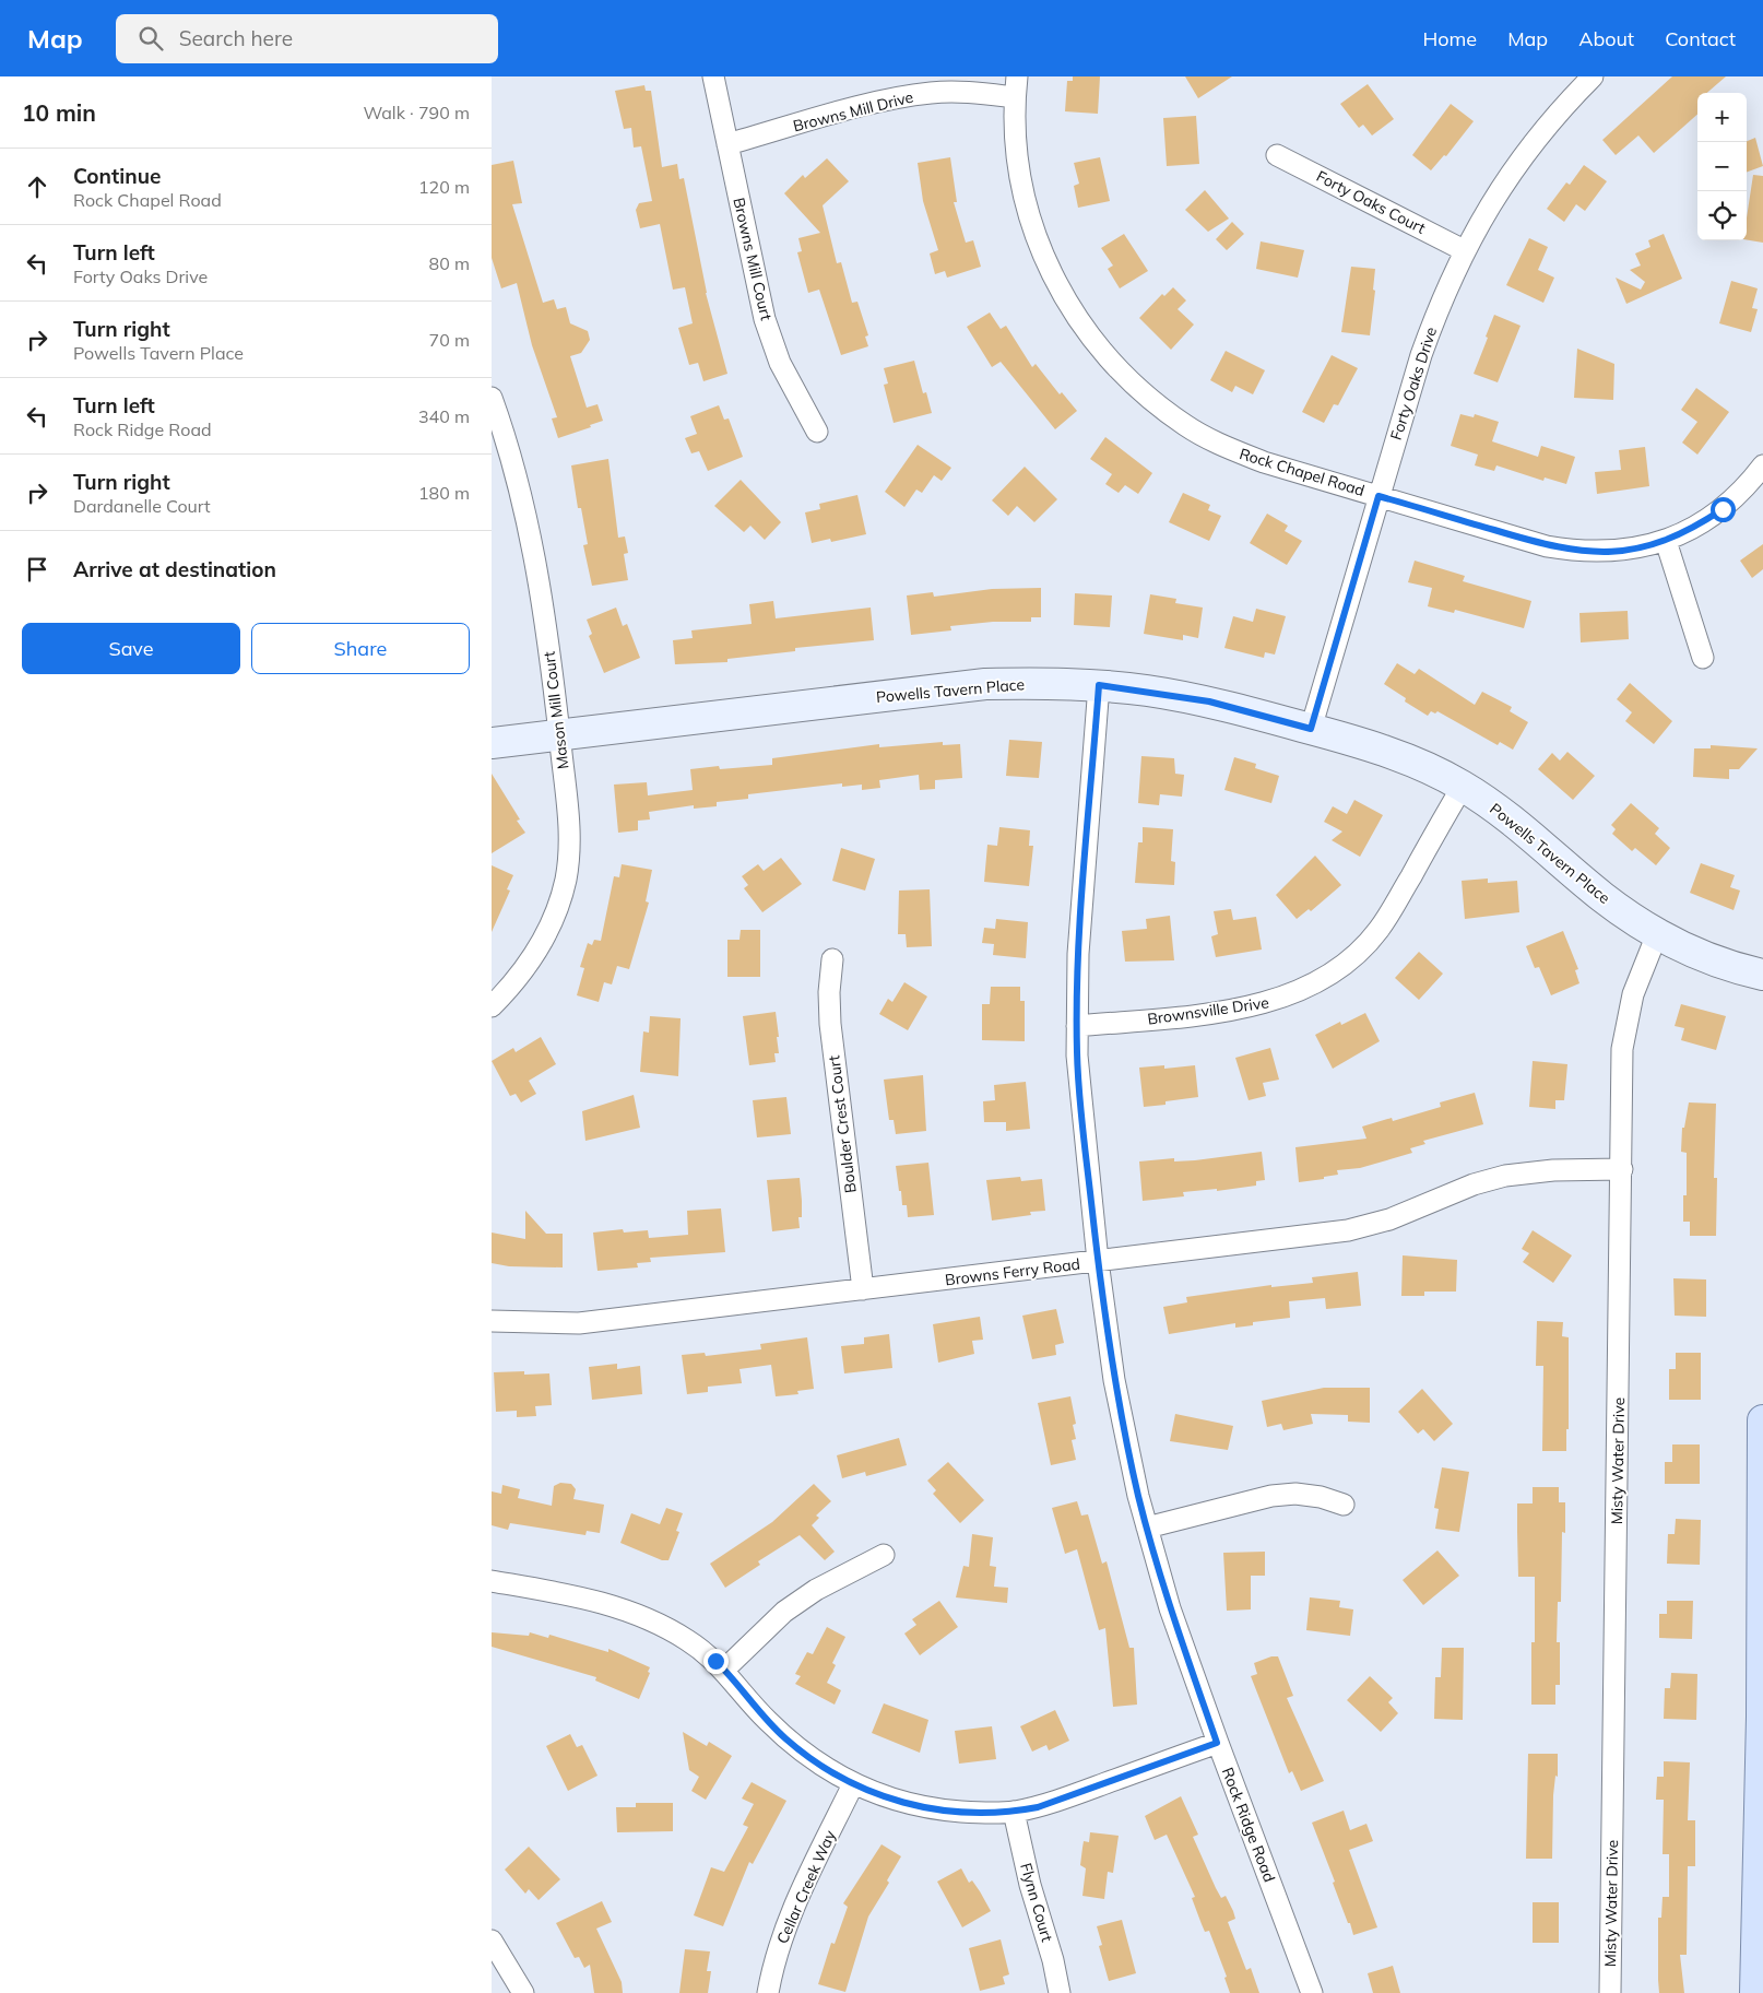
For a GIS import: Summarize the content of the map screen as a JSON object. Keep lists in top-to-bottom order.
{
  "streets": {
    "street": [
      "Browns Mill Drive",
      "Forty Oaks Court",
      "Browns Mill Court",
      "Forty Oaks Drive",
      "Rock Chapel Road",
      "Powells Tavern Place",
      "Mason Mill Court",
      "Brownsville Drive",
      "Boulder Crest Court",
      "Browns Ferry Road",
      "Misty Water Drive",
      "Rock Ridge Road",
      "Cellar Creek Way",
      "Flynn Court"
    ]
  },
  "crossings": [
    ["Browns Mill Drive", "Browns Mill Court"],
    ["Browns Mill Drive", "Rock Chapel Road"],
    ["Forty Oaks Court", "Forty Oaks Drive"],
    ["Forty Oaks Drive", "Rock Chapel Road"],
    ["Forty Oaks Drive", "Powells Tavern Place"],
    ["Powells Tavern Place", "Mason Mill Court"],
    ["Powells Tavern Place", "Brownsville Drive"],
    ["Powells Tavern Place", "Misty Water Drive"],
    ["Powells Tavern Place", "Rock Ridge Road"],
    ["Brownsville Drive", "Rock Ridge Road"],
    ["Boulder Crest Court", "Browns Ferry Road"],
    ["Browns Ferry Road", "Misty Water Drive"],
    ["Browns Ferry Road", "Rock Ridge Road"]
  ],
  "page": {
    "header": "Map",
    "search": "Search here",
    "nav": [
      "Home",
      "Map",
      "About",
      "Contact"
    ],
    "heading": ["10 min", "Walk · 790 m"],
    "map_buttons": ["+", "−"],
    "list": [
      ["Continue", "Rock Chapel Road", "120 m"],
      ["Turn left", "Forty Oaks Drive", "80 m"],
      ["Turn right", "Powells Tavern Place", "70 m"],
      ["Turn left", "Rock Ridge Road", "340 m"],
      ["Turn right", "Dardanelle Court", "180 m"],
      "Arrive at destination"
    ],
    "buttons": ["Save", "Share"]
  }
}
